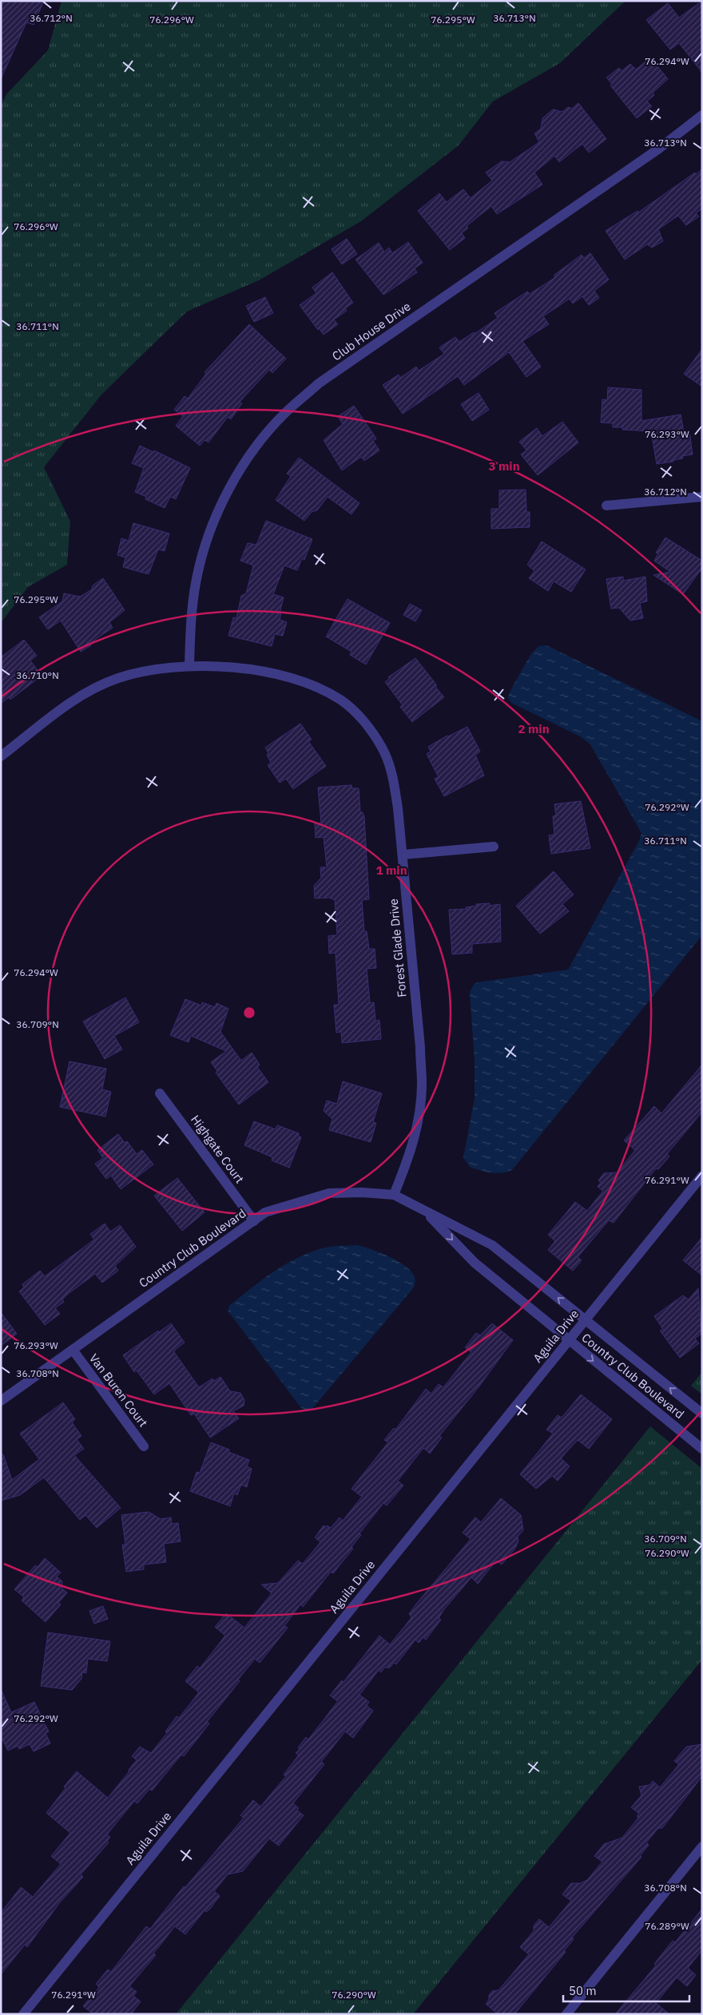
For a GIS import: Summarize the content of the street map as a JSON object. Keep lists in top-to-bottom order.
{
  "streets": {
    "street": [
      "Club House Drive",
      "Forest Glade Drive",
      "Highgate Court",
      "Country Club Boulevard",
      "Aguila Drive",
      "Van Buren Court"
    ]
  },
  "crossings": [
    ["Club House Drive", "Forest Glade Drive"],
    ["Forest Glade Drive", "Country Club Boulevard"],
    ["Highgate Court", "Country Club Boulevard"],
    ["Country Club Boulevard", "Aguila Drive"],
    ["Country Club Boulevard", "Van Buren Court"]
  ],
  "scale_bar": "50 m",
  "coordinates": [
    "36.712°N",
    "36.713°N",
    "76.296°W",
    "76.295°W",
    "76.294°W",
    "36.711°N",
    "76.293°W",
    "36.710°N",
    "76.292°W",
    "36.709°N",
    "76.291°W",
    "36.708°N",
    "76.290°W",
    "76.289°W"
  ],
  "rings": ["3 min", "2 min", "1 min"]
}
